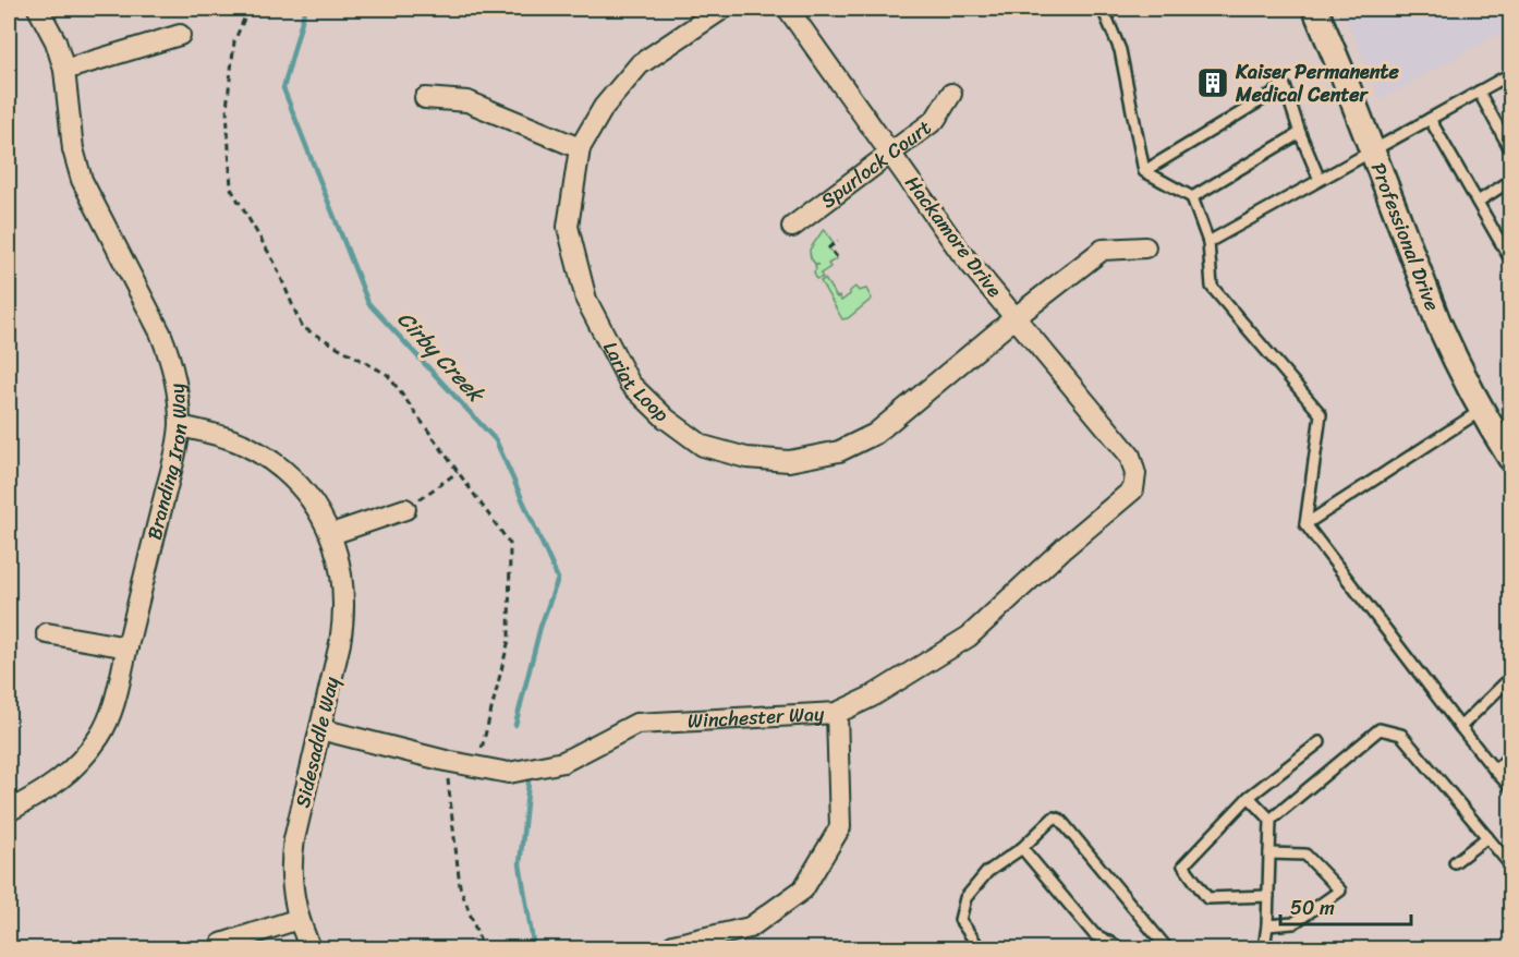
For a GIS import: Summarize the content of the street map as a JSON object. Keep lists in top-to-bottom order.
{
  "streets": {
    "street": [
      "Spurlock Court",
      "Hackamore Drive",
      "Professional Drive",
      "Lariat Loop",
      "Branding Iron Way",
      "Winchester Way",
      "Sidesaddle Way"
    ]
  },
  "crossings": [
    ["Spurlock Court", "Hackamore Drive"],
    ["Hackamore Drive", "Lariat Loop"],
    ["Hackamore Drive", "Winchester Way"],
    ["Branding Iron Way", "Sidesaddle Way"],
    ["Winchester Way", "Sidesaddle Way"]
  ],
  "water": ["Cirby Creek"],
  "places": {
    "building": ["Kaiser Permanente Medical Center"]
  },
  "scale_bar": "50 m"
}
